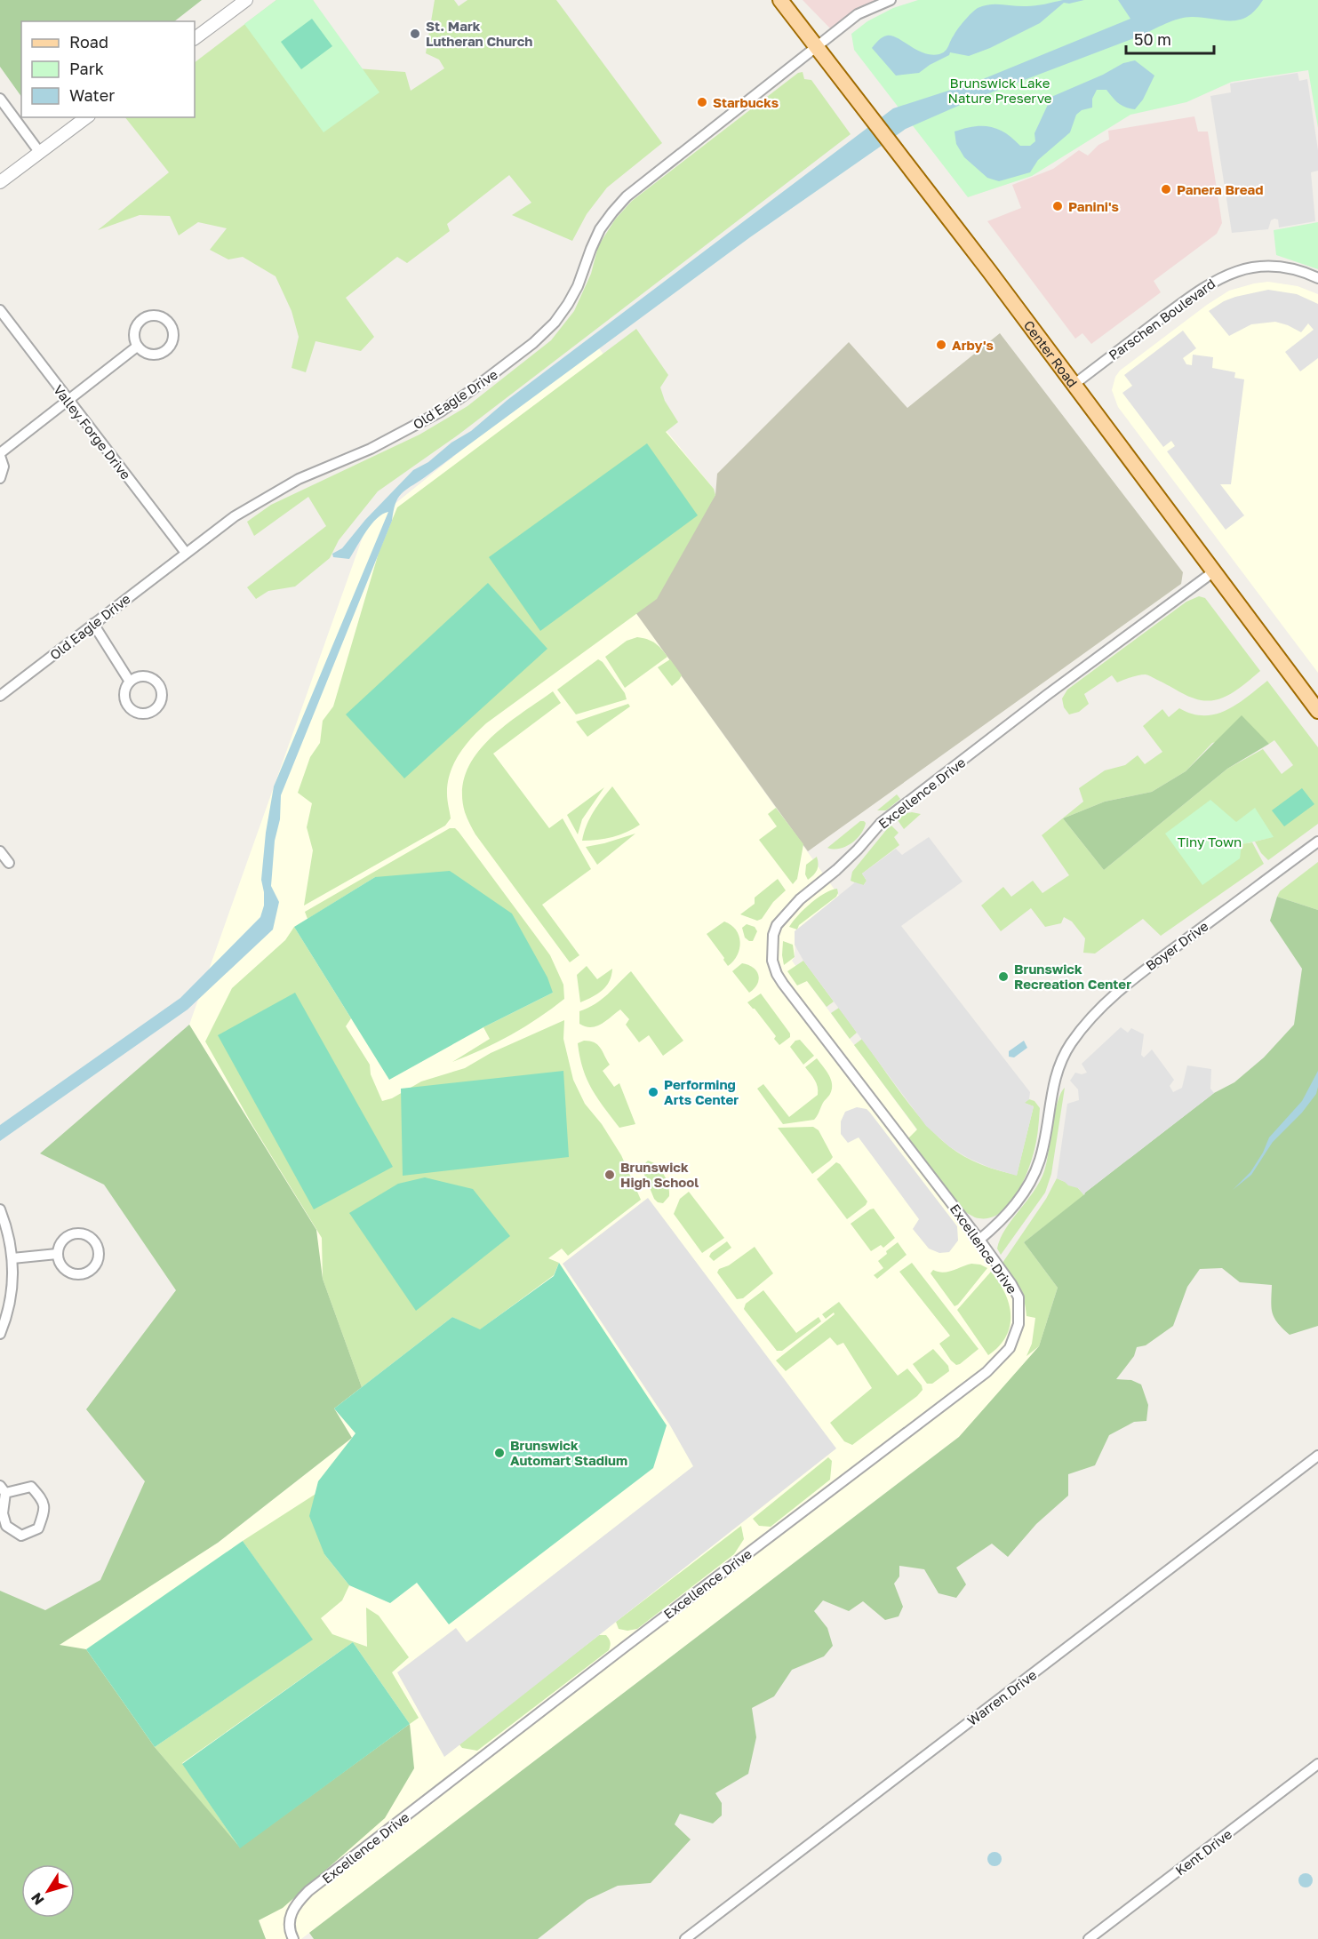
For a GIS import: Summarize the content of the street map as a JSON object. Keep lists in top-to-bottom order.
{
  "streets": {
    "main road": ["Center Road"],
    "street": [
      "Parschen Boulevard",
      "Old Eagle Drive",
      "Valley Forge Drive",
      "Excellence Drive",
      "Boyer Drive",
      "Warren Drive",
      "Kent Drive"
    ]
  },
  "crossings": [
    ["Parschen Boulevard", "Center Road"],
    ["Center Road", "Old Eagle Drive"],
    ["Center Road", "Excellence Drive"],
    ["Old Eagle Drive", "Valley Forge Drive"],
    ["Excellence Drive", "Boyer Drive"]
  ],
  "parks": ["Brunswick Lake Nature Preserve", "Tiny Town"],
  "places": [
    "St. Mark Lutheran Church",
    "Starbucks",
    "Panera Bread",
    "Panini's",
    "Arby's",
    "Brunswick Recreation Center",
    "Performing Arts Center",
    "Brunswick High School",
    "Brunswick Automart Stadium"
  ],
  "legend": ["Road", "Park", "Water"],
  "scale_bar": "50 m",
  "north": "bottom left"
}
